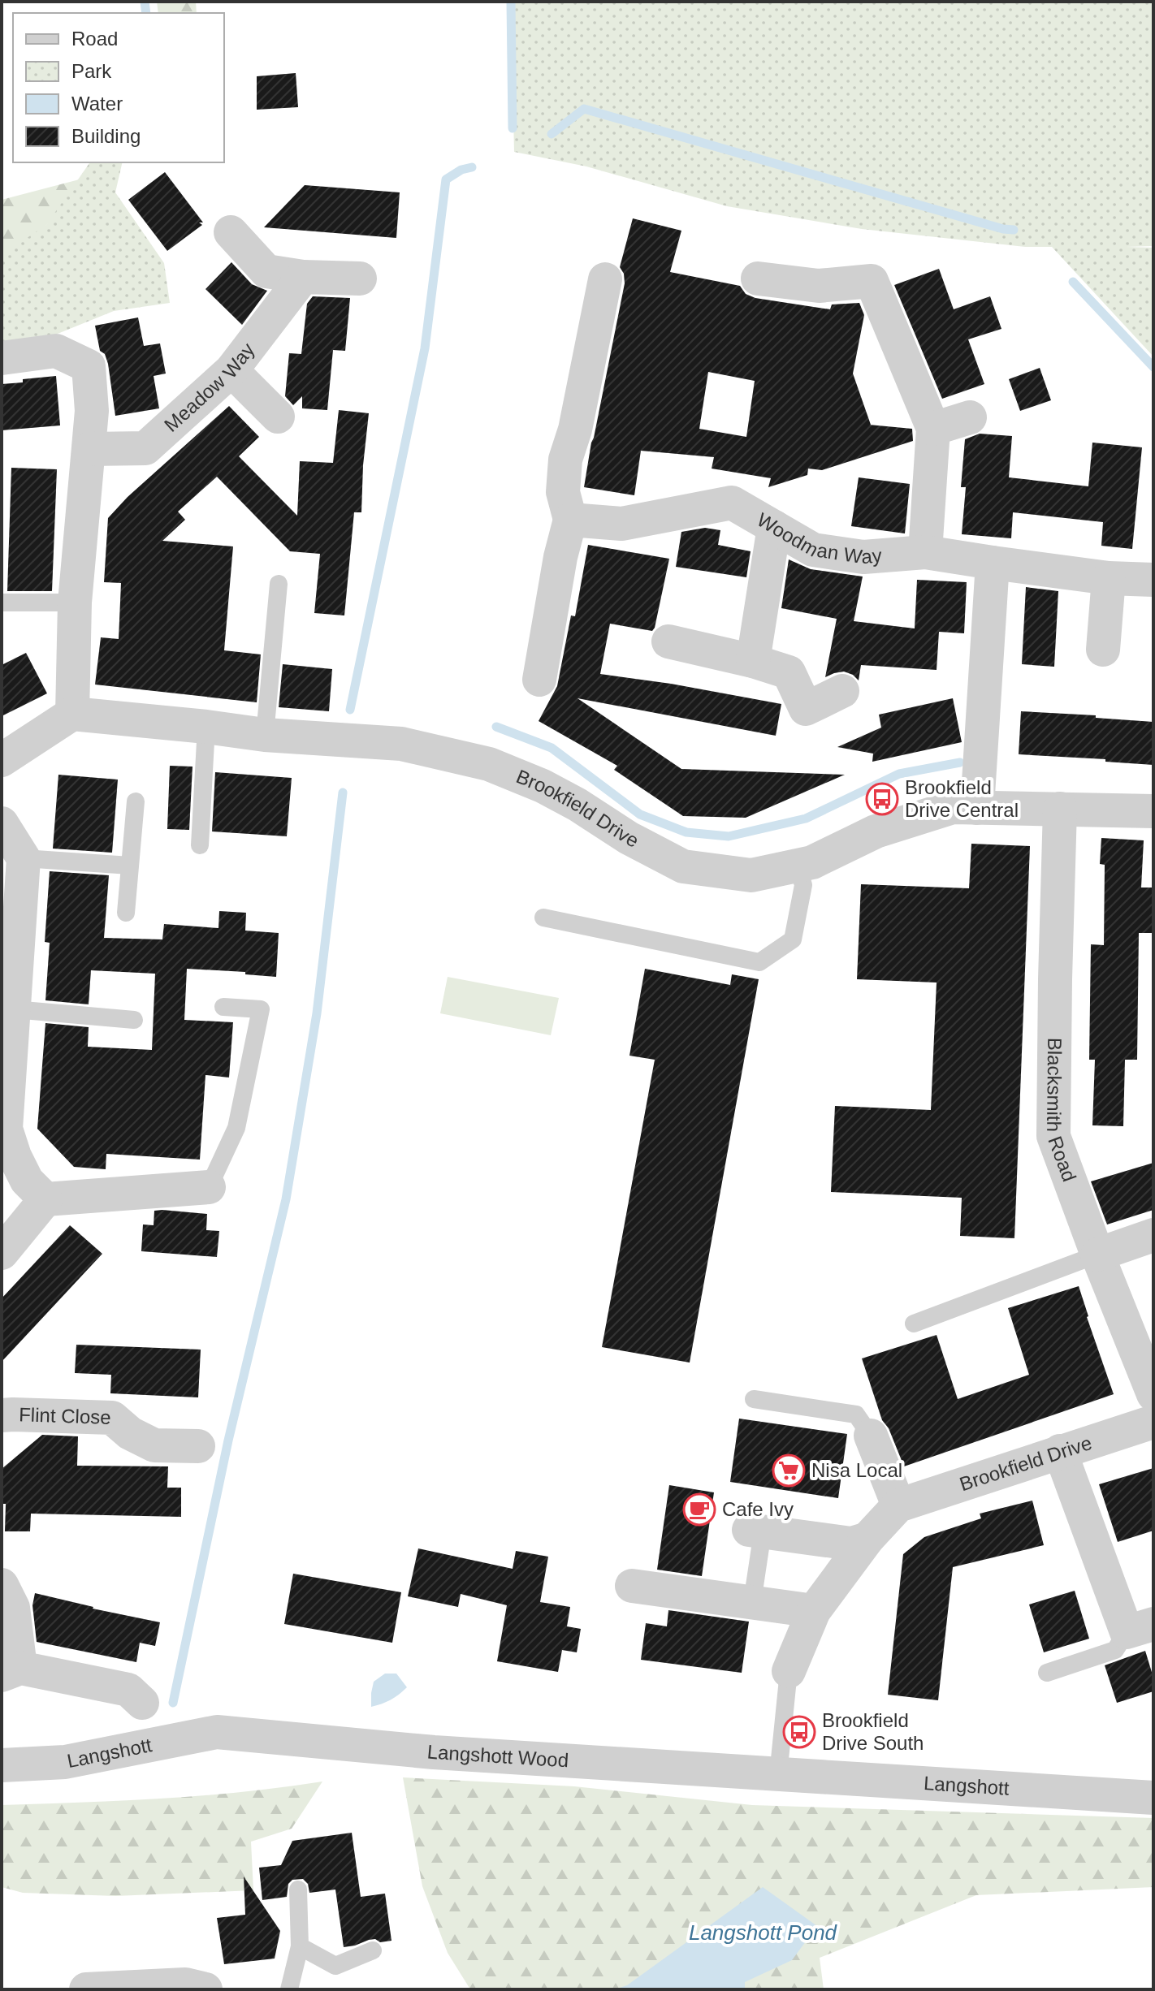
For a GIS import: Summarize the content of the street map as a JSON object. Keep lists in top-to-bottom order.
{
  "streets": {
    "street": [
      "Meadow Way",
      "Woodman Way",
      "Brookfield Drive",
      "Blacksmith Road",
      "Flint Close",
      "Langshott",
      "Langshott Wood"
    ]
  },
  "crossings": [
    ["Brookfield Drive", "Blacksmith Road"],
    ["Langshott", "Langshott Wood"]
  ],
  "water": ["Langshott Pond"],
  "places": {
    "bus stop": ["Brookfield Drive Central", "Brookfield Drive South"],
    "supermarket": ["Nisa Local"],
    "cafe": ["Cafe Ivy"]
  },
  "legend": [
    "Road",
    "Park",
    "Water",
    "Building"
  ]
}
